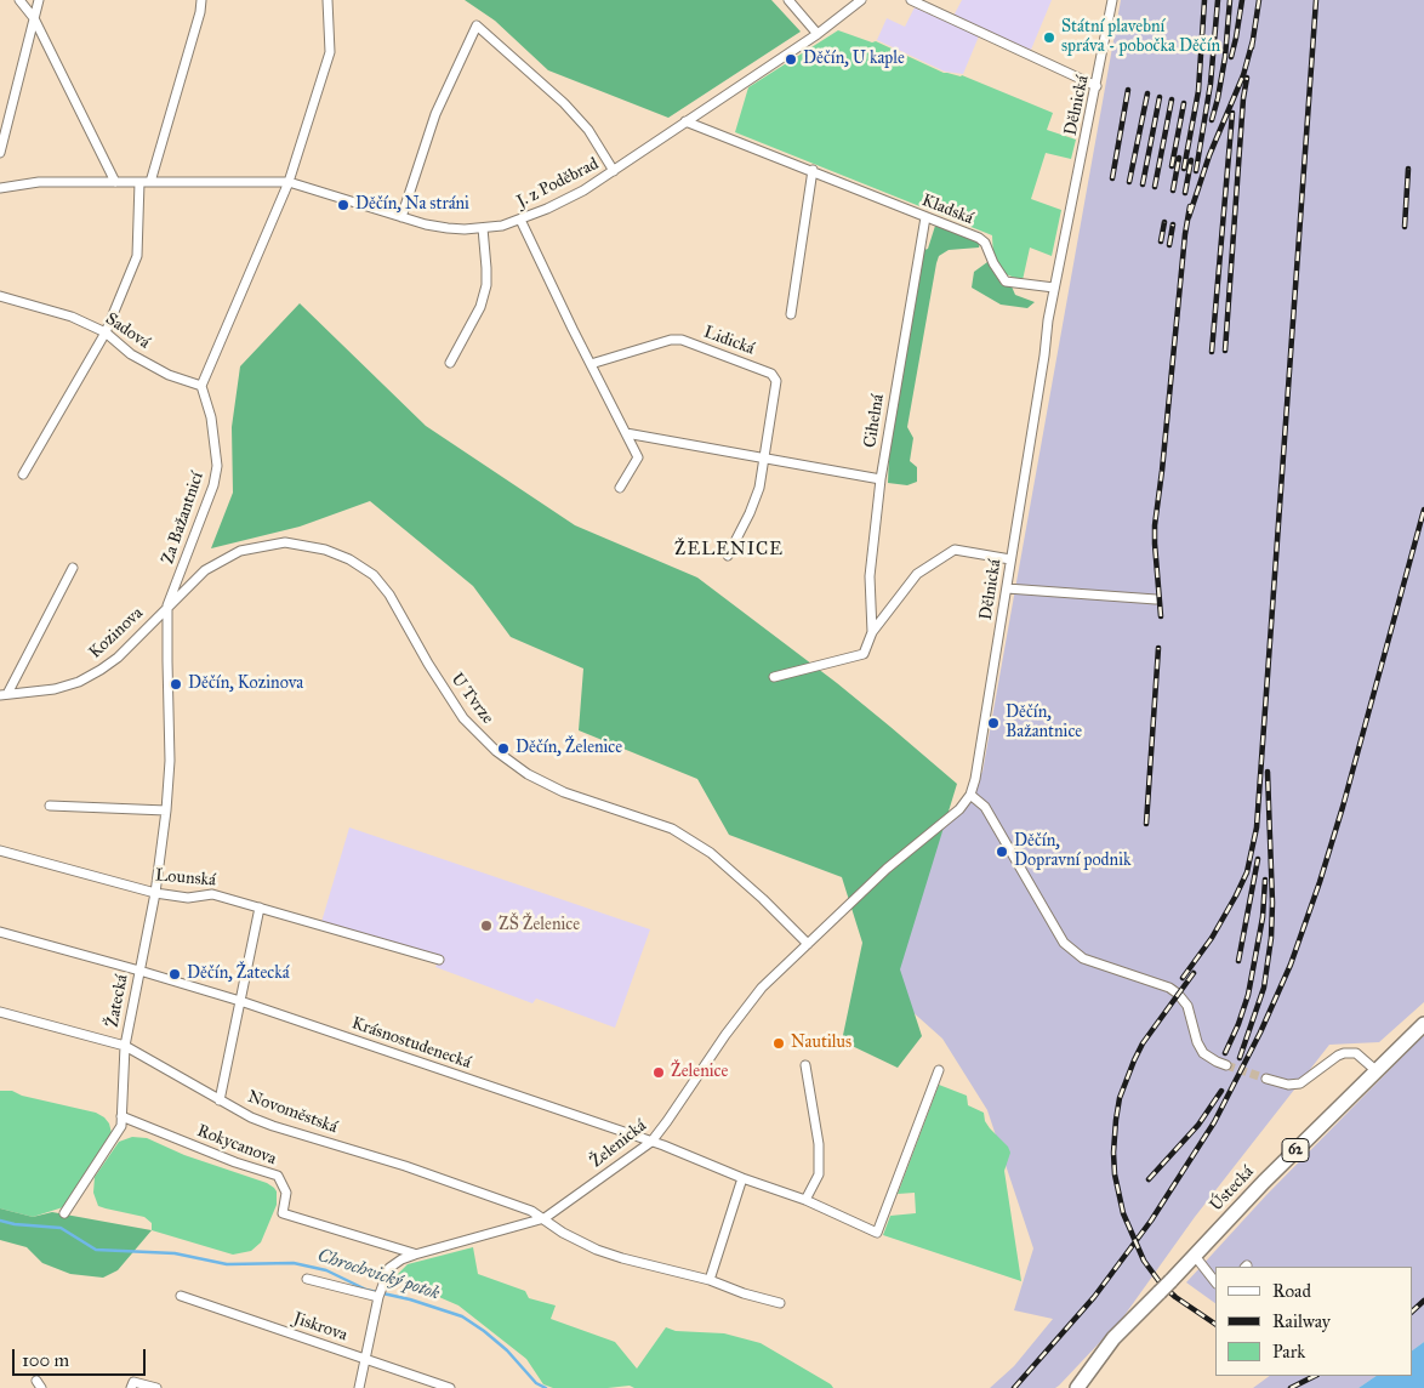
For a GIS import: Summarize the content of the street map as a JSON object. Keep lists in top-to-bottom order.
{
  "streets": {
    "main road": ["62", "Ústecká"],
    "street": [
      "Dělnická",
      "J. z Poděbrad",
      "Kladská",
      "Sadová",
      "Lidická",
      "Cihelná",
      "Za Bažantnicí",
      "Kozinova",
      "U Tvrze",
      "Lounská",
      "Žatecká",
      "Krásnostudenecká",
      "Novoměstská",
      "Želenická",
      "Rokycanova",
      "Jiskrova"
    ]
  },
  "crossings": [
    ["Dělnická", "Kladská"],
    ["Dělnická", "Želenická"],
    ["J. z Poděbrad", "Kladská"],
    ["Kladská", "Cihelná"],
    ["Sadová", "Za Bažantnicí"],
    ["Za Bažantnicí", "Kozinova"],
    ["Za Bažantnicí", "U Tvrze"],
    ["Za Bažantnicí", "Lounská"],
    ["Za Bažantnicí", "Žatecká"],
    ["Kozinova", "U Tvrze"],
    ["U Tvrze", "Želenická"],
    ["Lounská", "Žatecká"],
    ["Žatecká", "Krásnostudenecká"],
    ["Žatecká", "Novoměstská"],
    ["Žatecká", "Rokycanova"],
    ["Krásnostudenecká", "Želenická"],
    ["Novoměstská", "Želenická"],
    ["Želenická", "Rokycanova"],
    ["Želenická", "Jiskrova"]
  ],
  "districts": ["ŽELENICE"],
  "water": ["Chrochvický potok"],
  "places": [
    "Státní plavební správa - pobočka Děčín",
    "Děčín, U kaple",
    "Děčín, Na stráni",
    "Děčín, Kozinova",
    "Děčín, Bažantnice",
    "Děčín, Želenice",
    "Děčín, Dopravní podnik",
    "ZŠ Želenice",
    "Děčín, Žatecká",
    "Nautilus",
    "Želenice"
  ],
  "legend": ["Road", "Railway", "Park"],
  "scale_bar": "100 m"
}
